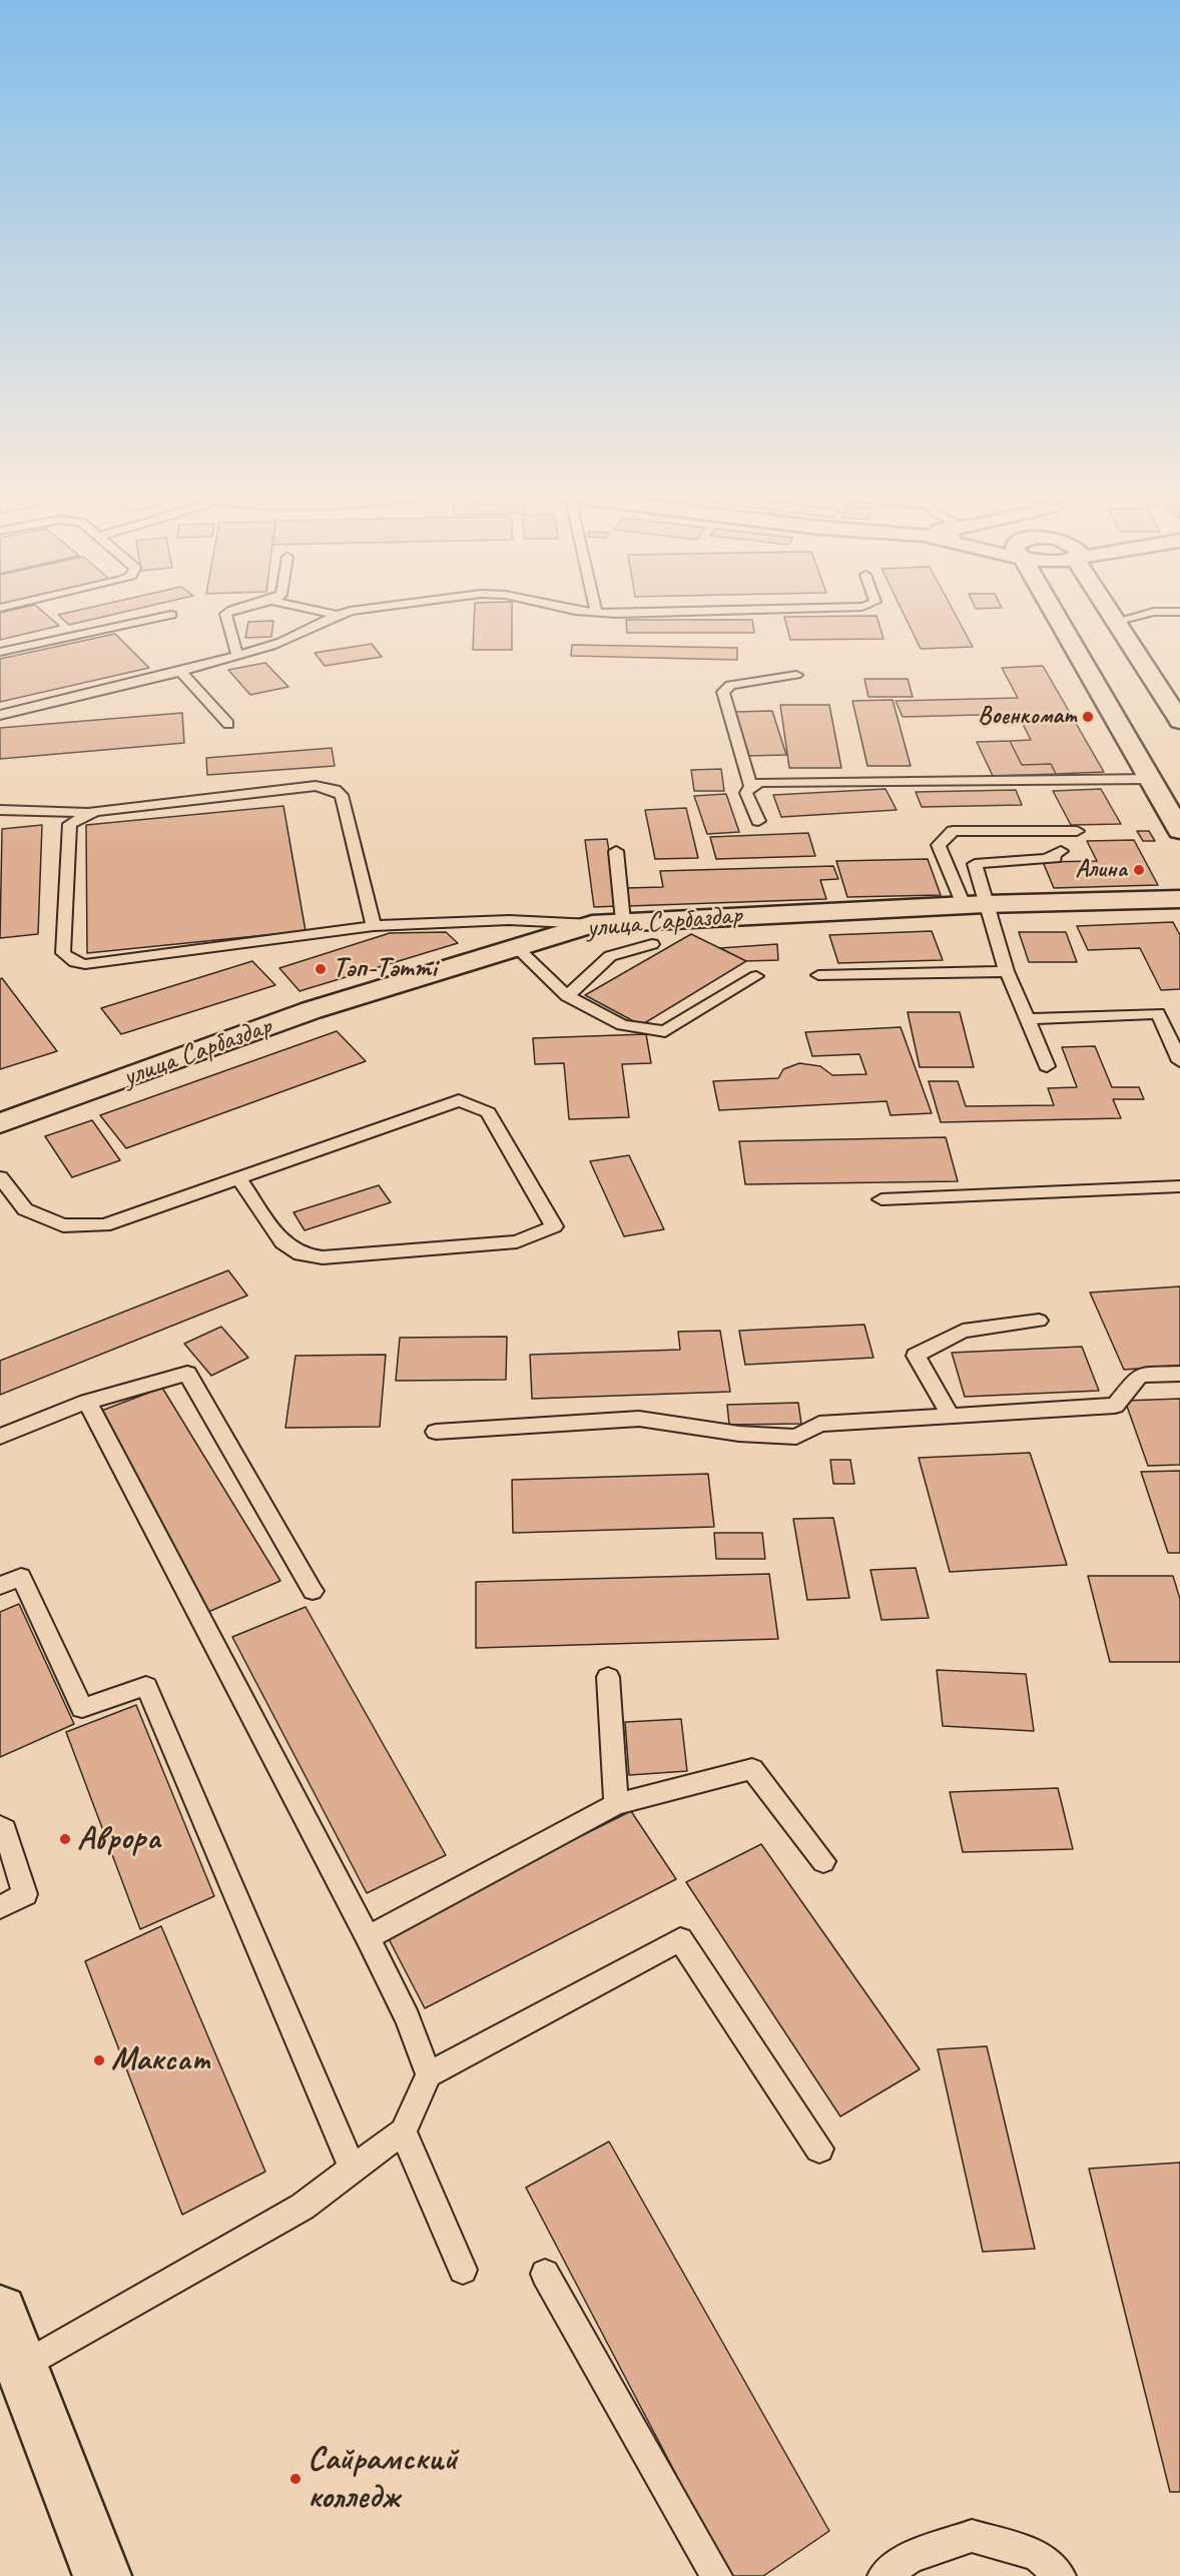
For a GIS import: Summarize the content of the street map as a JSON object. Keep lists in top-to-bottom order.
{
  "streets": {
    "main road": ["улица Сарбаздар"]
  },
  "places": [
    "Военкомат",
    "Алина",
    "Тәп-Тәтті",
    "Аврора",
    "Максат",
    "Сайрамский колледж"
  ]
}
